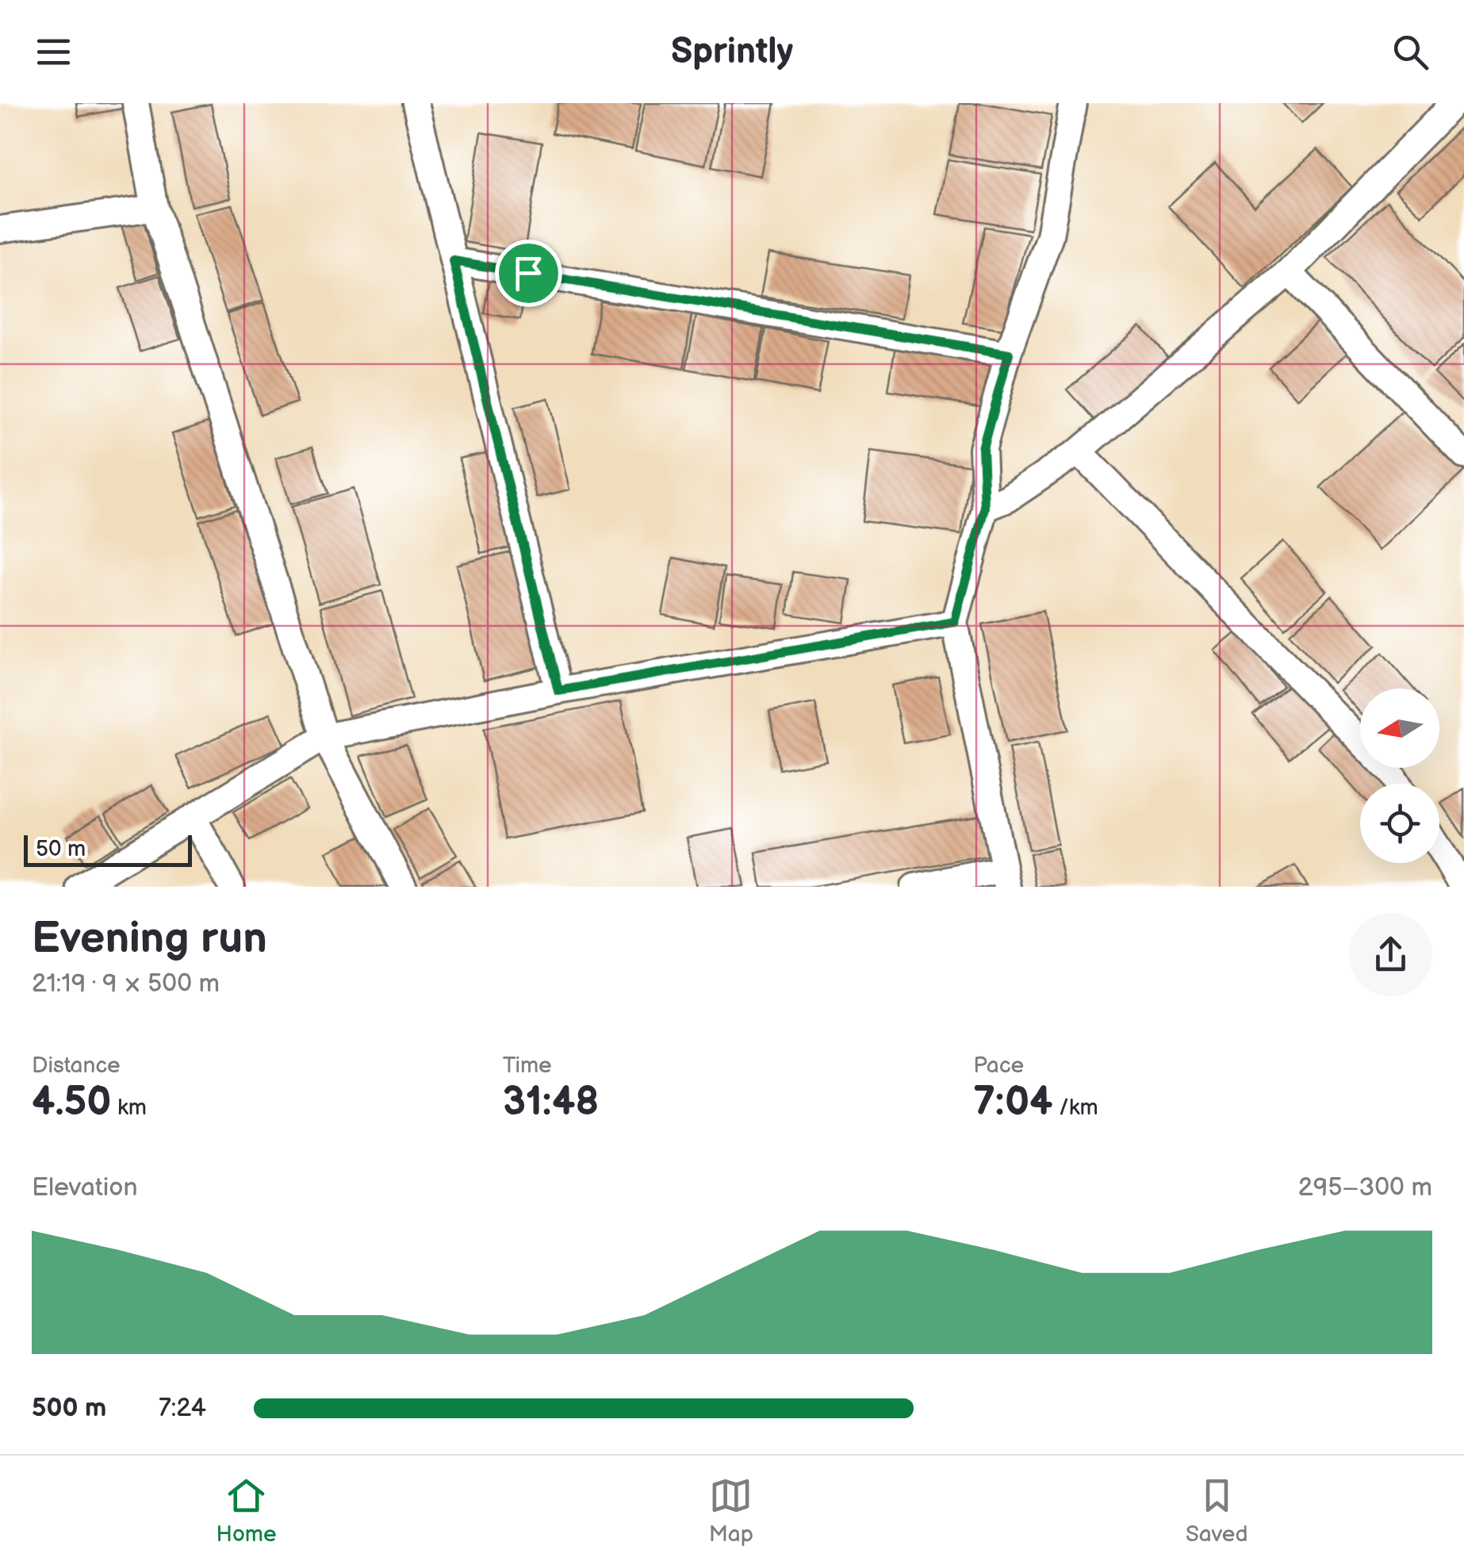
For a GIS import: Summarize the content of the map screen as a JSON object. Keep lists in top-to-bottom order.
{
  "scale_bar": "50 m",
  "north": "left",
  "page": {
    "header": "Sprintly",
    "scale": "50 m",
    "heading": ["Evening run", "21:19 · 9 × 500 m"],
    "stats": [
      ["Distance", "4.50 km"],
      ["Time", "31:48"],
      ["Pace", "7:04 /km"]
    ],
    "chart": ["Elevation", "295–300 m"],
    "list": [
      {
        "name": "500 m",
        "note": "7:24"
      }
    ],
    "tabs": ["Home", "Map", "Saved"]
  }
}
